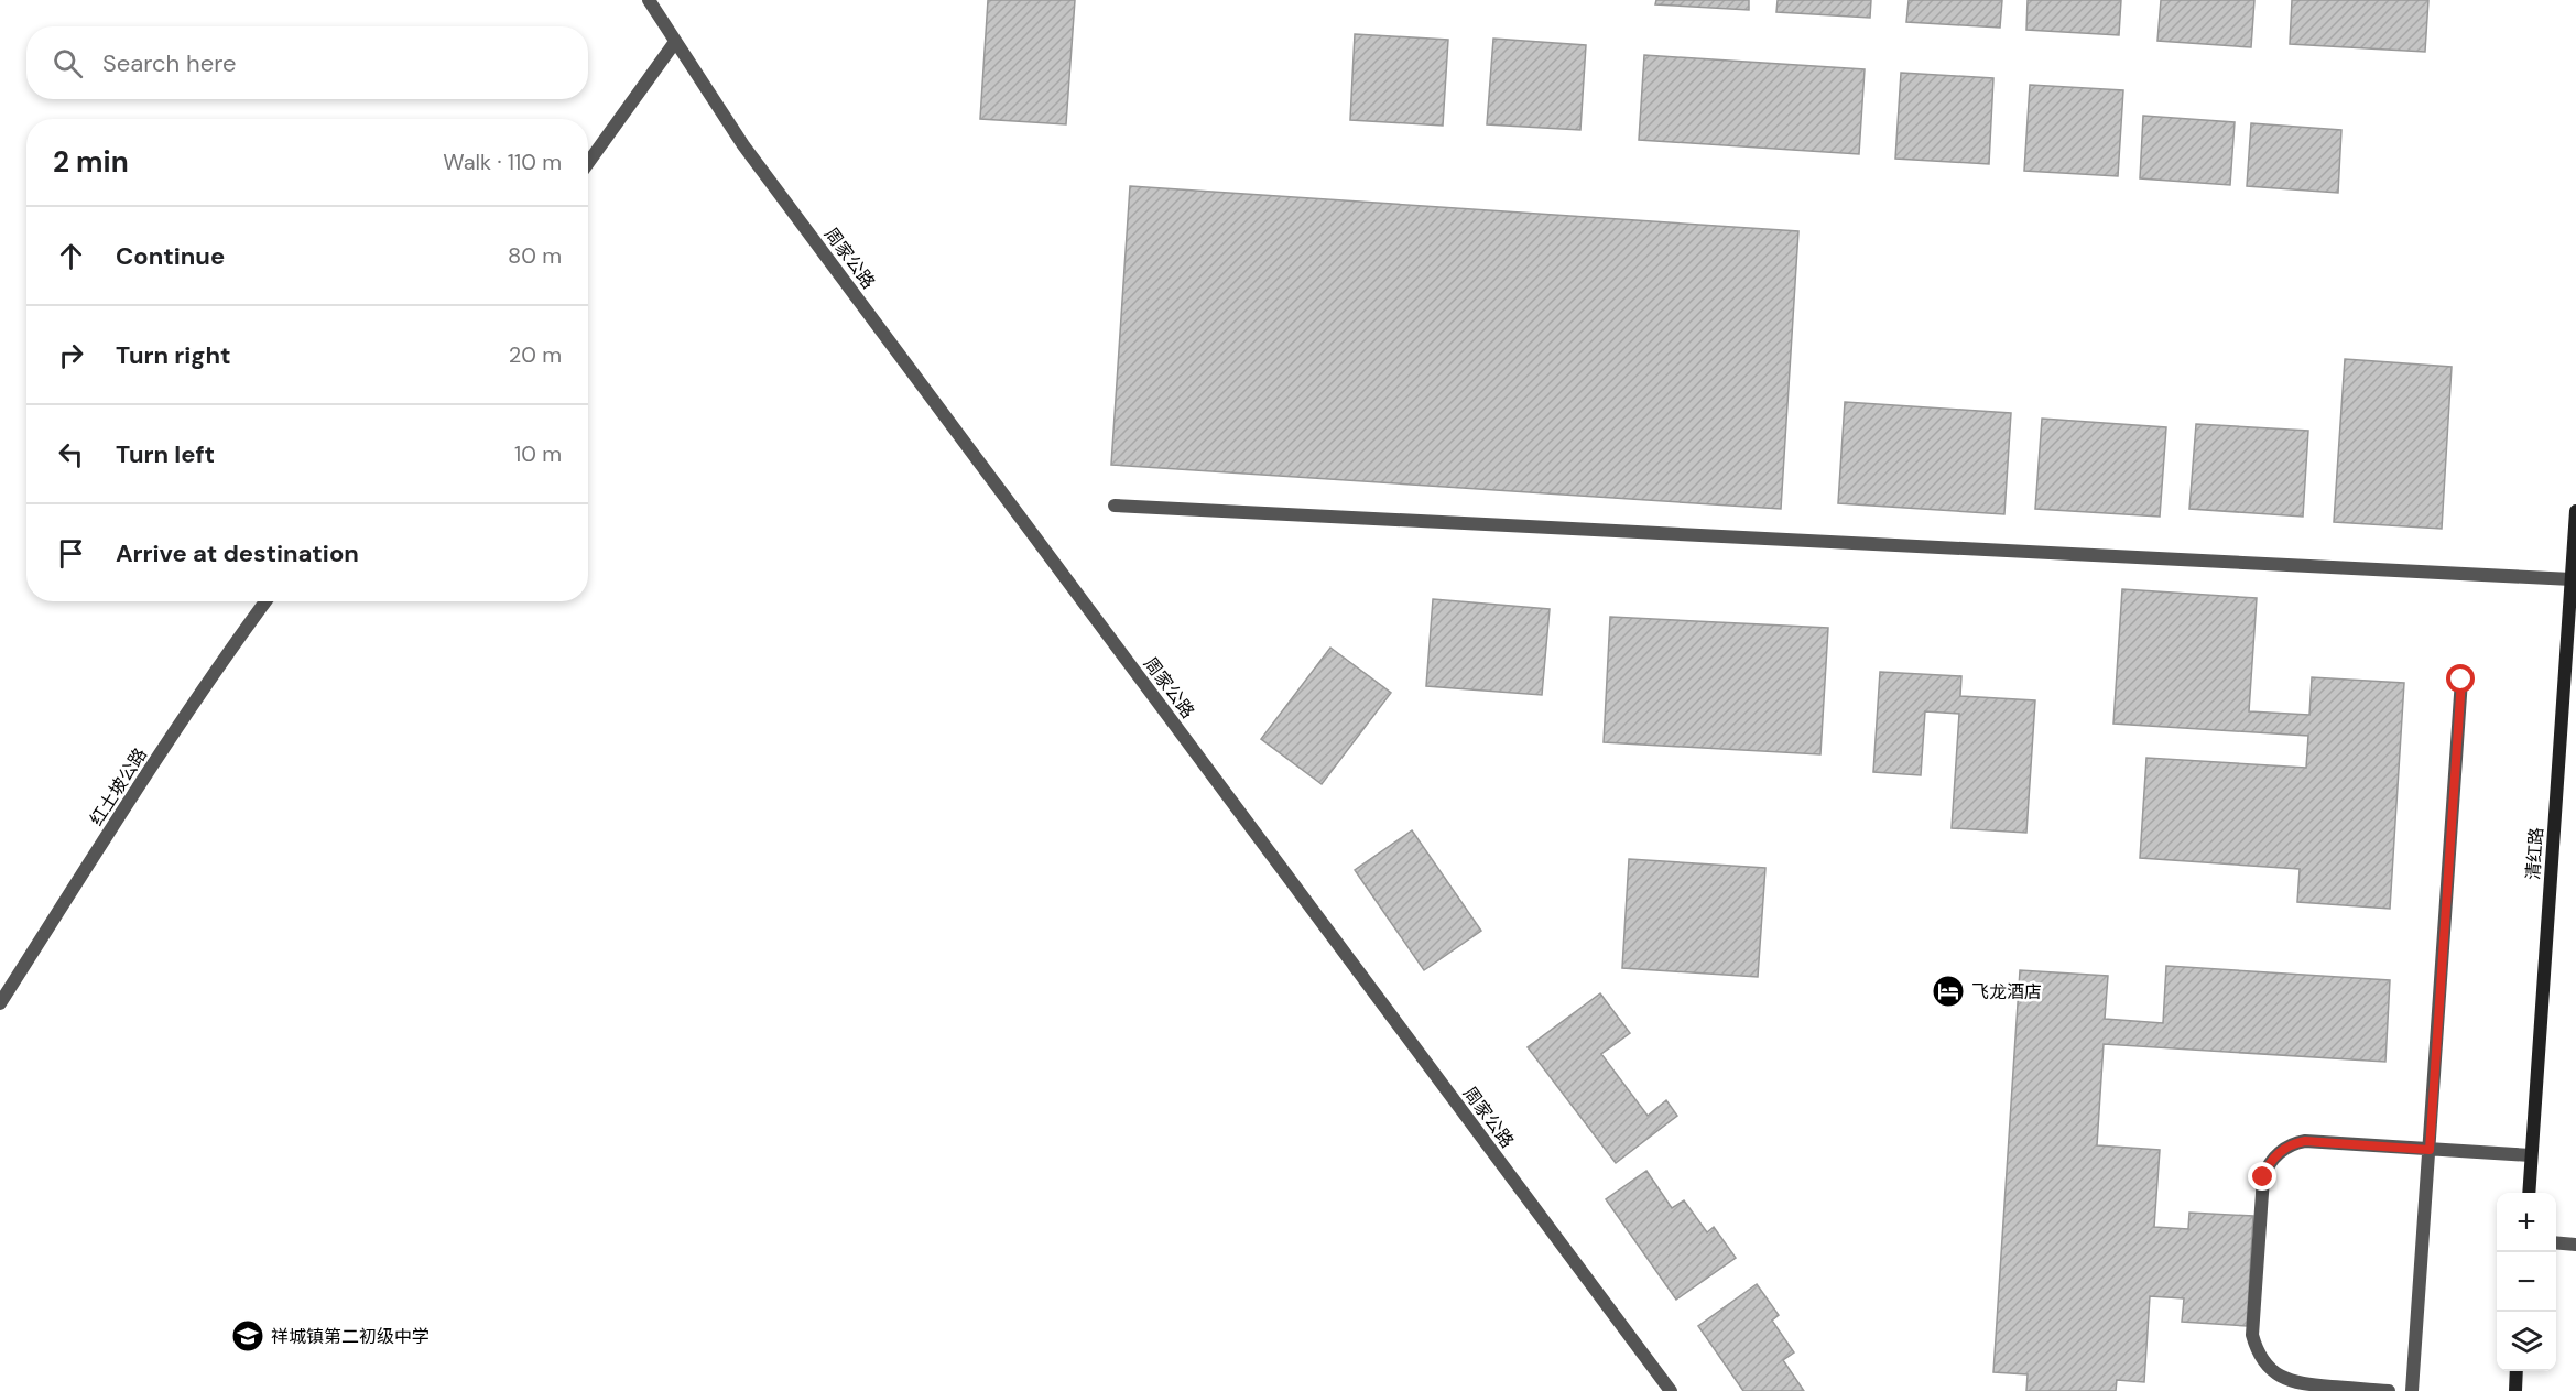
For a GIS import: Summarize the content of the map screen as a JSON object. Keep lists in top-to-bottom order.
{
  "streets": {
    "main road": ["清红路"],
    "street": ["周家公路", "红土坡公路"]
  },
  "places": {
    "hotel": ["飞龙酒店"],
    "school or university": ["祥城镇第二初级中学"]
  },
  "page": {
    "search": "Search here",
    "heading": ["2 min", "Walk · 110 m"],
    "list": [
      ["Continue", "80 m"],
      ["Turn right", "20 m"],
      ["Turn left", "10 m"],
      "Arrive at destination"
    ],
    "map_buttons": ["+", "−"]
  }
}
